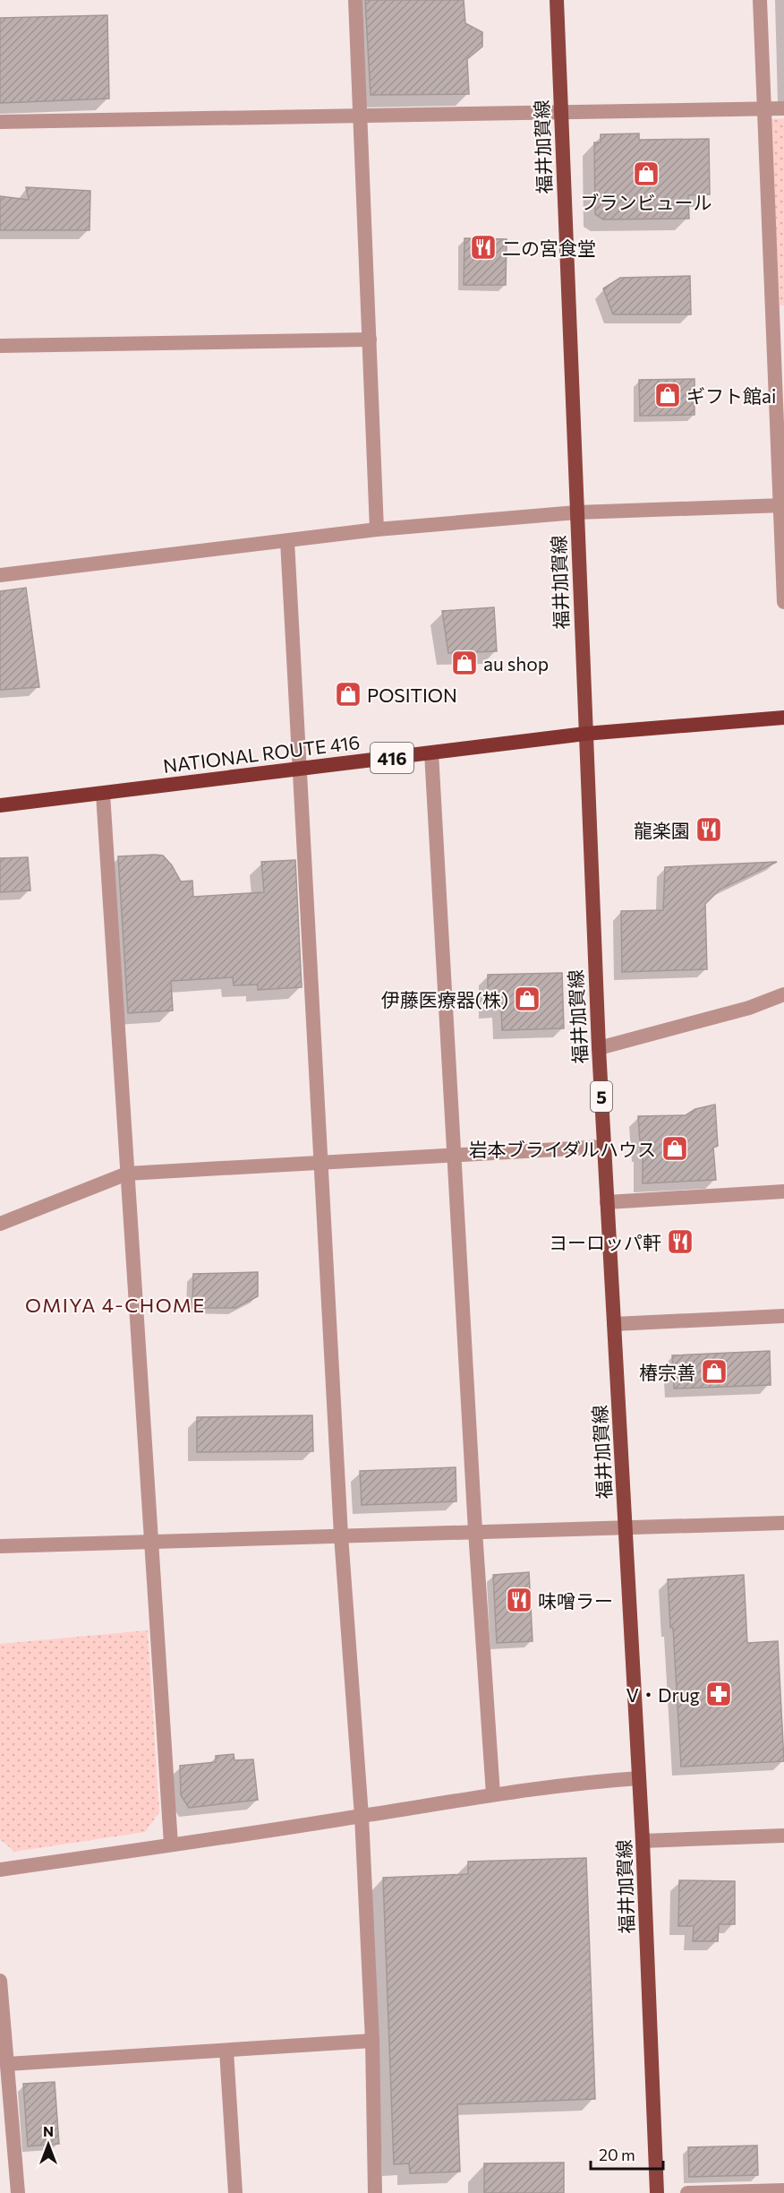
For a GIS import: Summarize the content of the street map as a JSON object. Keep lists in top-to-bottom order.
{
  "streets": {
    "highway": ["NATIONAL ROUTE 416", "416"],
    "main road": ["福井加賀線", "5"]
  },
  "crossings": [
    ["福井加賀線", "NATIONAL ROUTE 416"]
  ],
  "districts": ["OMIYA 4-CHOME"],
  "places": {
    "shop": [
      "ブランビュール",
      "ギフト館ai",
      "au shop",
      "POSITION",
      "伊藤医療器(株)",
      "岩本ブライダルハウス",
      "椿宗善"
    ],
    "restaurant": [
      "二の宮食堂",
      "龍楽園",
      "ヨーロッパ軒",
      "味噌ラー"
    ],
    "pharmacy": ["V・Drug"]
  },
  "scale_bar": "20 m",
  "north": "top"
}
